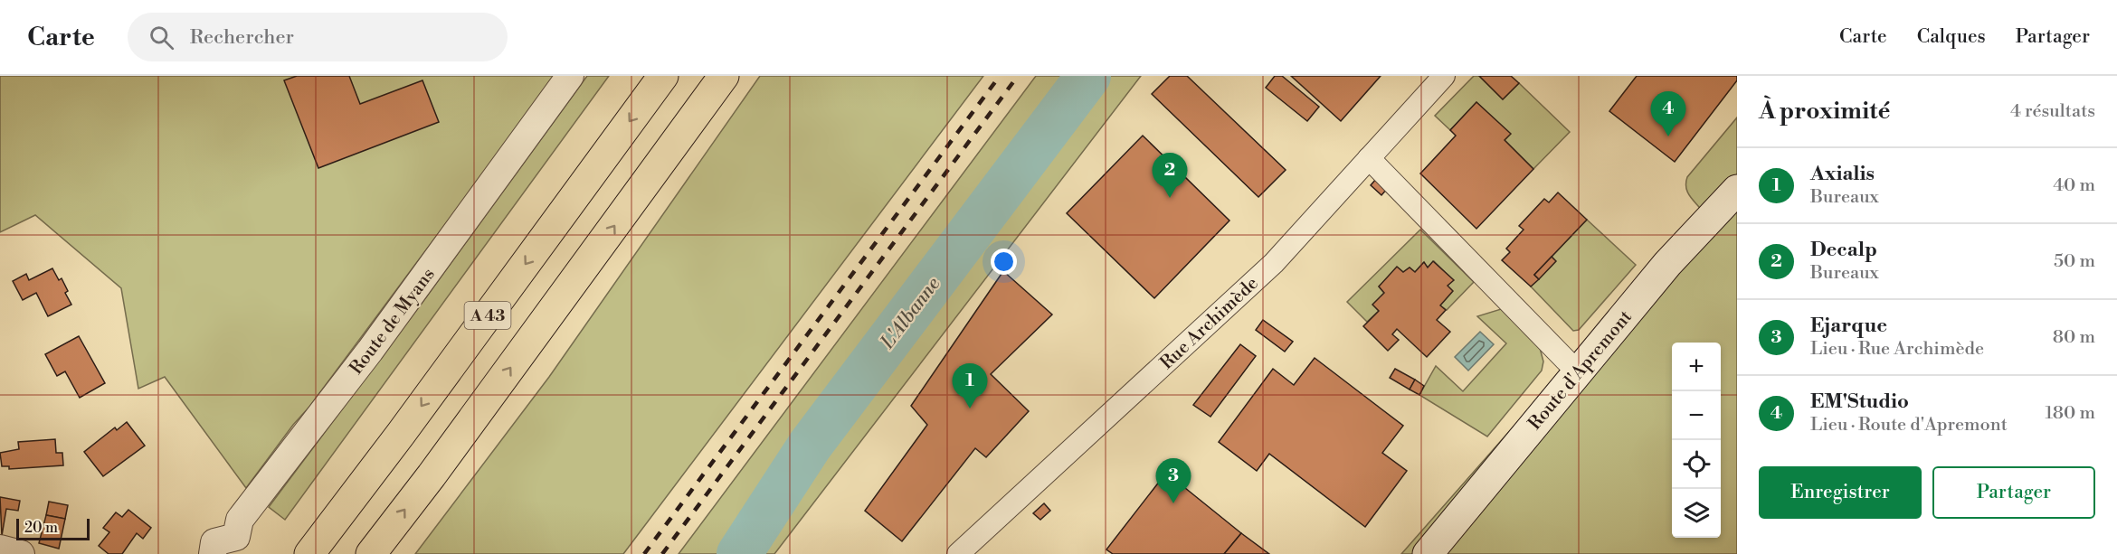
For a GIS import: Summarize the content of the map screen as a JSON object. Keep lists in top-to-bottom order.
{
  "streets": {
    "highway": ["A 43"],
    "main road": ["Route d'Apremont"],
    "street": ["Route de Myans", "Rue Archimède"]
  },
  "water": ["L'Albanne"],
  "scale_bar": "20 m",
  "page": {
    "header": "Carte",
    "search": "Rechercher",
    "nav": ["Carte", "Calques", "Partager"],
    "heading": ["À proximité", "4 résultats"],
    "pins": [
      "4",
      "2",
      "1",
      "3"
    ],
    "list": [
      {
        "mark": "1",
        "name": "Axialis",
        "note": "Bureaux",
        "value": "40 m"
      },
      {
        "mark": "2",
        "name": "Decalp",
        "note": "Bureaux",
        "value": "50 m"
      },
      {
        "mark": "3",
        "name": "Ejarque",
        "note": "Lieu · Rue Archimède",
        "value": "80 m"
      },
      {
        "mark": "4",
        "name": "EM'Studio",
        "note": "Lieu · Route d'Apremont",
        "value": "180 m"
      }
    ],
    "map_buttons": ["+", "−"],
    "buttons": ["Enregistrer", "Partager"],
    "scale": "20 m"
  }
}
